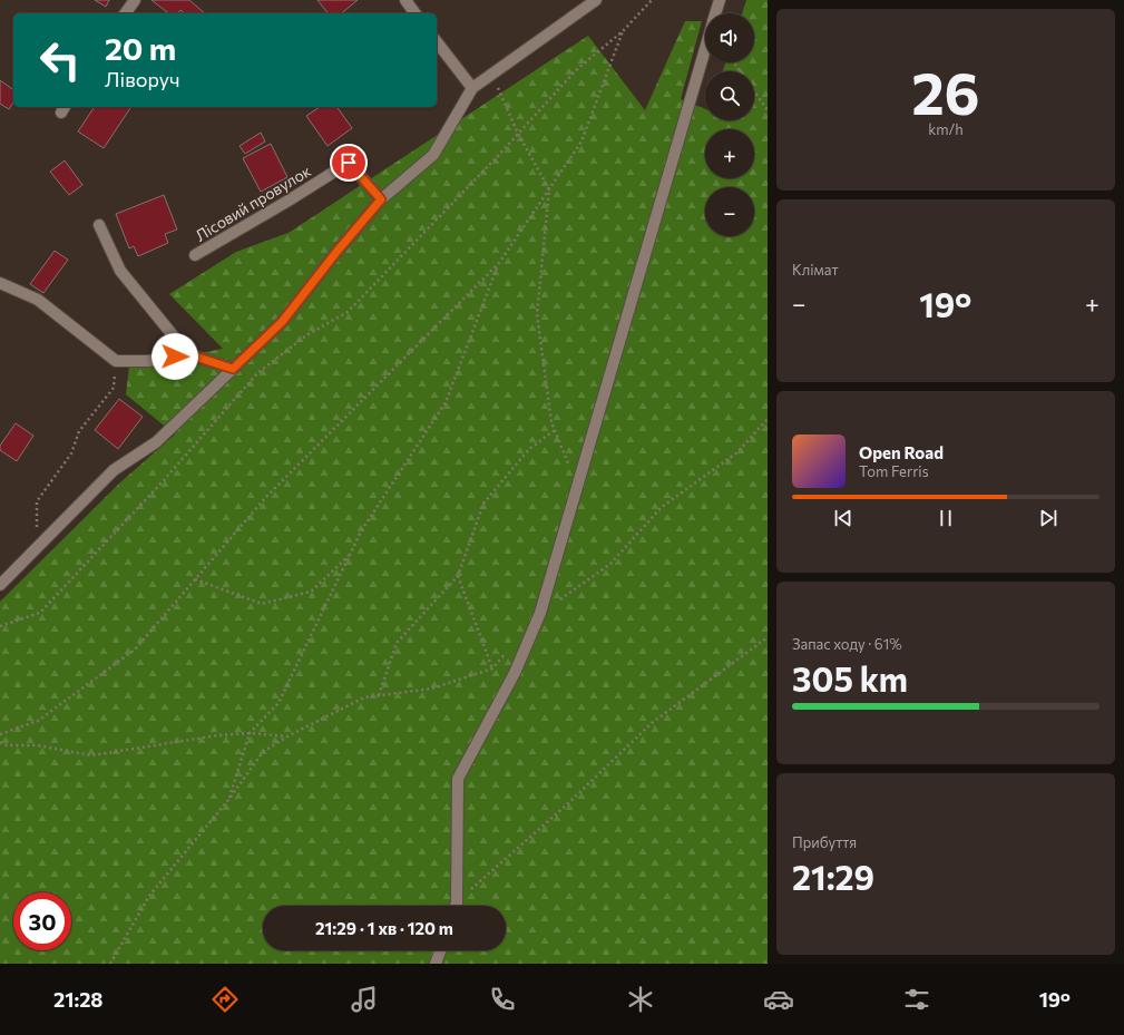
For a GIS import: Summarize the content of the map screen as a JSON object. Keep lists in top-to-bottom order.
{
  "streets": {
    "street": ["Лісовий провулок"]
  },
  "page": {
    "tile": [
      ["26", "km/h"],
      "Клімат",
      ["Запас ходу · 61%", "305 km"],
      ["Прибуття", "21:29"]
    ],
    "map_buttons": ["+", "−"],
    "turn": ["20 m", "Ліворуч"],
    "heat": ["−", "19°", "+"],
    "song": ["Open Road", "Tom Ferris"],
    "limit": "30",
    "trip": "21:29 · 1 хв · 120 m",
    "tabs": ["21:28", "19°"]
  }
}
